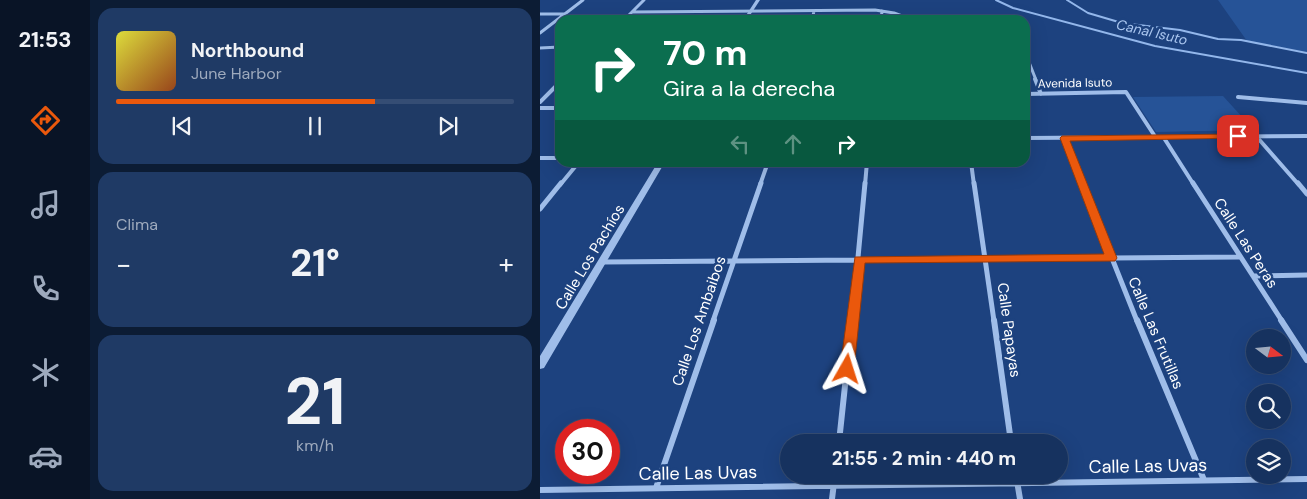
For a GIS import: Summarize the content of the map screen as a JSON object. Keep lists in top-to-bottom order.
{
  "streets": {
    "street": [
      "Avenida Isuto",
      "Calle Las Peras",
      "Calle Los Pachíos",
      "Calle Los Ambaibos",
      "Calle Papayas",
      "Calle Las Frutillas",
      "Calle Las Uvas"
    ]
  },
  "crossings": [
    ["Calle Los Ambaibos", "Calle Las Uvas"],
    ["Calle Las Frutillas", "Calle Las Uvas"]
  ],
  "water": ["Canal Isuto"],
  "north": "right",
  "page": {
    "tabs": "21:53",
    "turn": ["70 m", "Gira a la derecha"],
    "song": ["Northbound", "June Harbor"],
    "tile": [
      "Clima",
      ["21", "km/h"]
    ],
    "heat": ["−", "21°", "+"],
    "limit": "30",
    "trip": "21:55 · 2 min · 440 m"
  }
}
